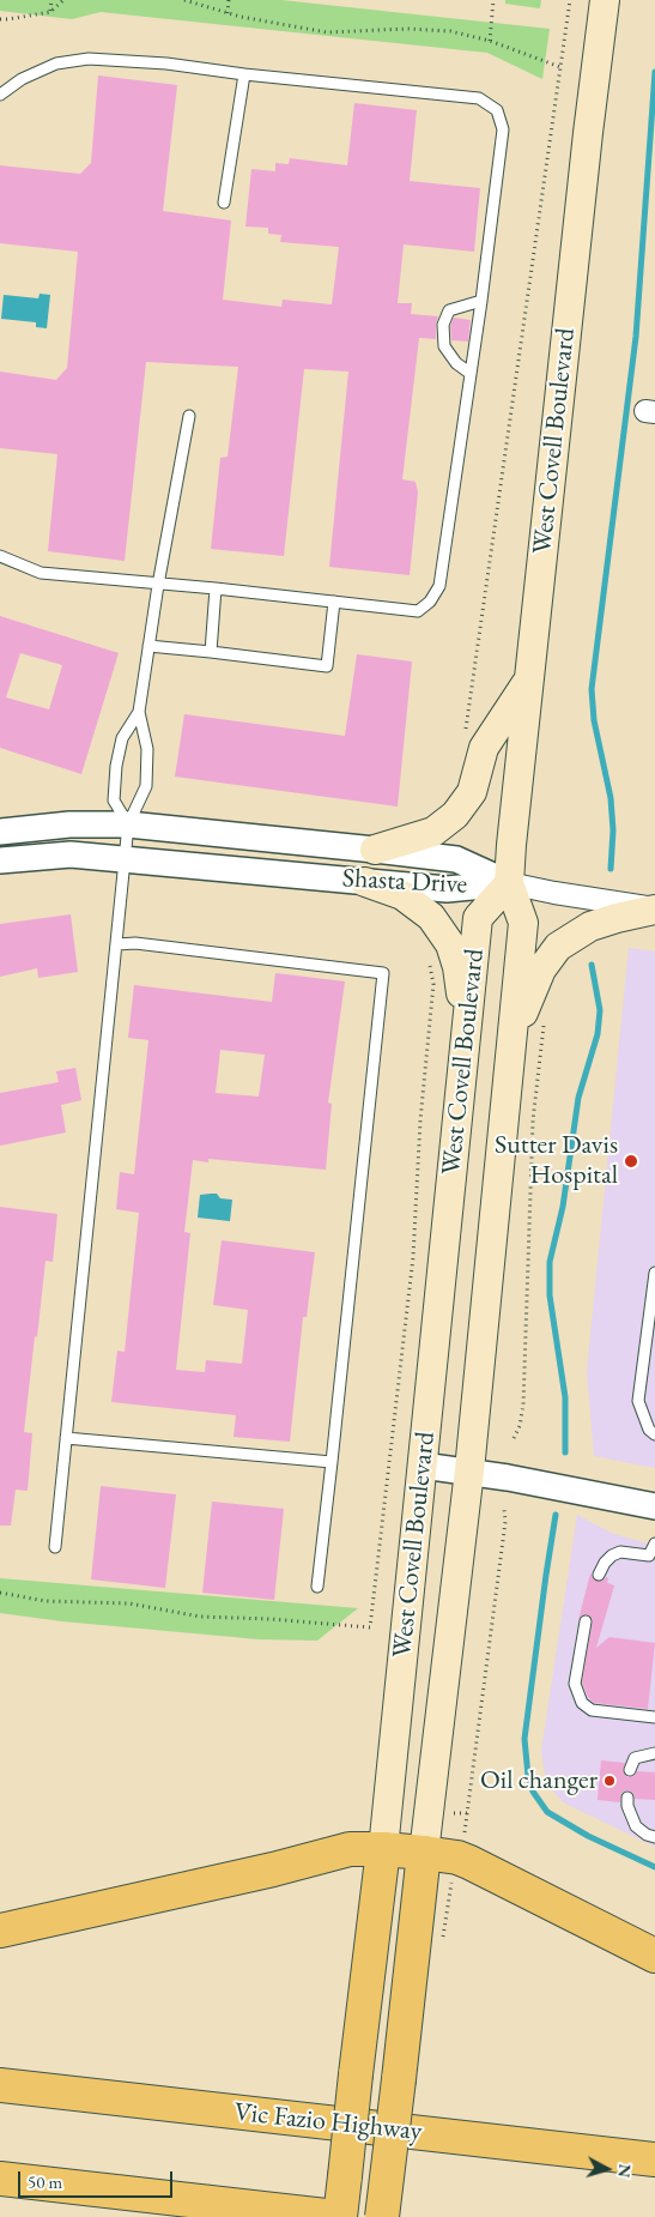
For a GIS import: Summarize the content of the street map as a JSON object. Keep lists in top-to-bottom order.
{
  "streets": {
    "main road": ["West Covell Boulevard", "Vic Fazio Highway"],
    "street": ["Shasta Drive"]
  },
  "crossings": [
    ["West Covell Boulevard", "Shasta Drive"]
  ],
  "places": ["Sutter Davis Hospital", "Oil changer"],
  "scale_bar": "50 m",
  "north": "right"
}
